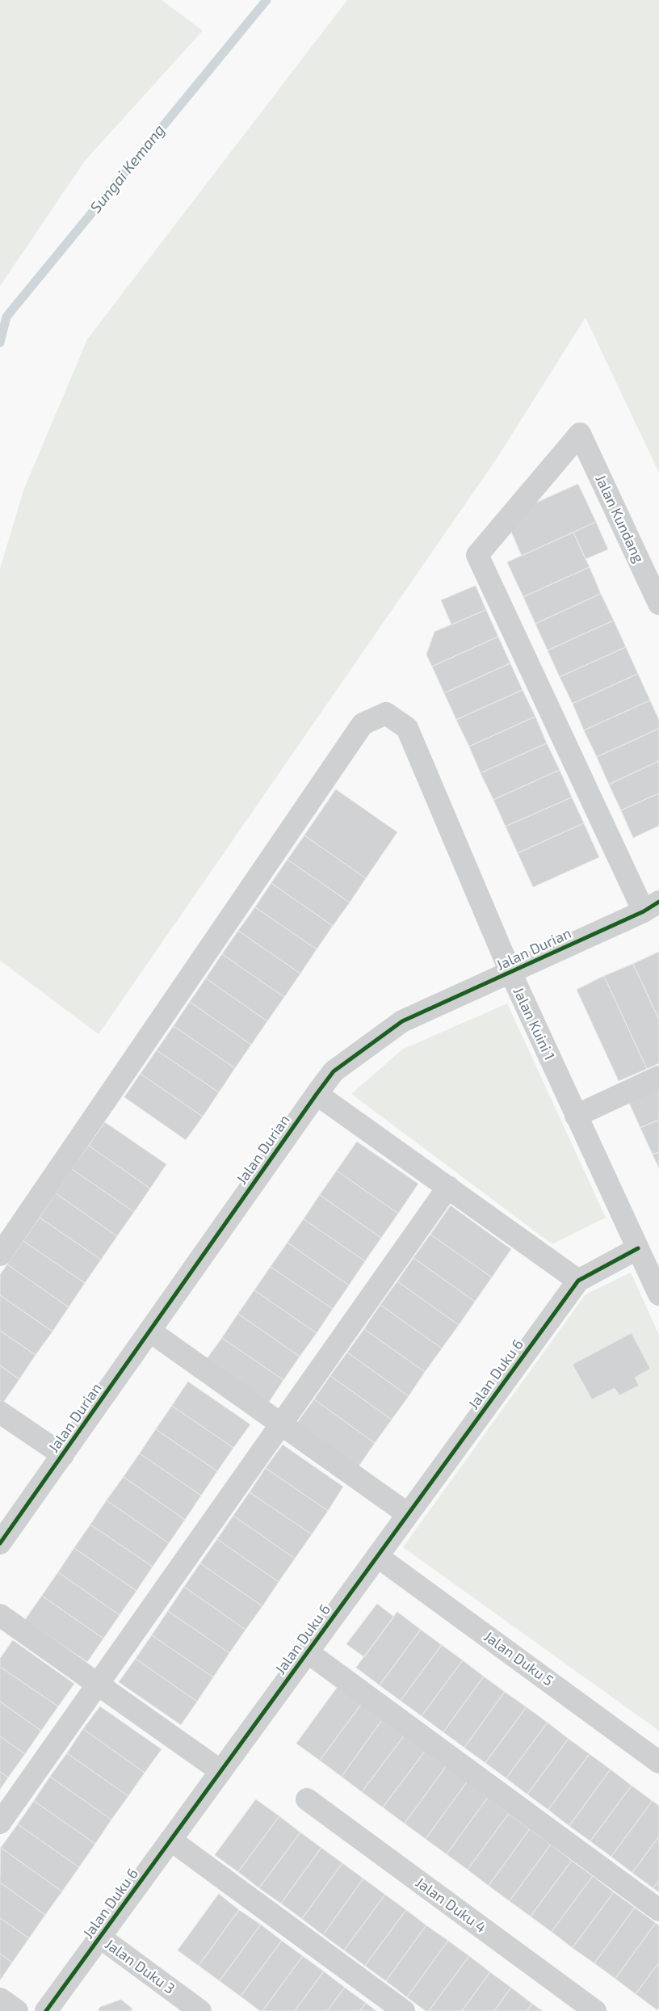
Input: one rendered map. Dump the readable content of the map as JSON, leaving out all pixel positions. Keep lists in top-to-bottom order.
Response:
{
  "streets": {
    "street": [
      "Jalan Kundang",
      "Jalan Durian",
      "Jalan Kuini 1",
      "Jalan Duku 6",
      "Jalan Duku 5",
      "Jalan Duku 4",
      "Jalan Duku 3"
    ]
  },
  "crossings": [
    ["Jalan Kundang", "Jalan Durian"],
    ["Jalan Durian", "Jalan Kuini 1"],
    ["Jalan Duku 6", "Jalan Duku 5"],
    ["Jalan Duku 6", "Jalan Duku 3"]
  ],
  "water": ["Sungai Kemang"]
}
